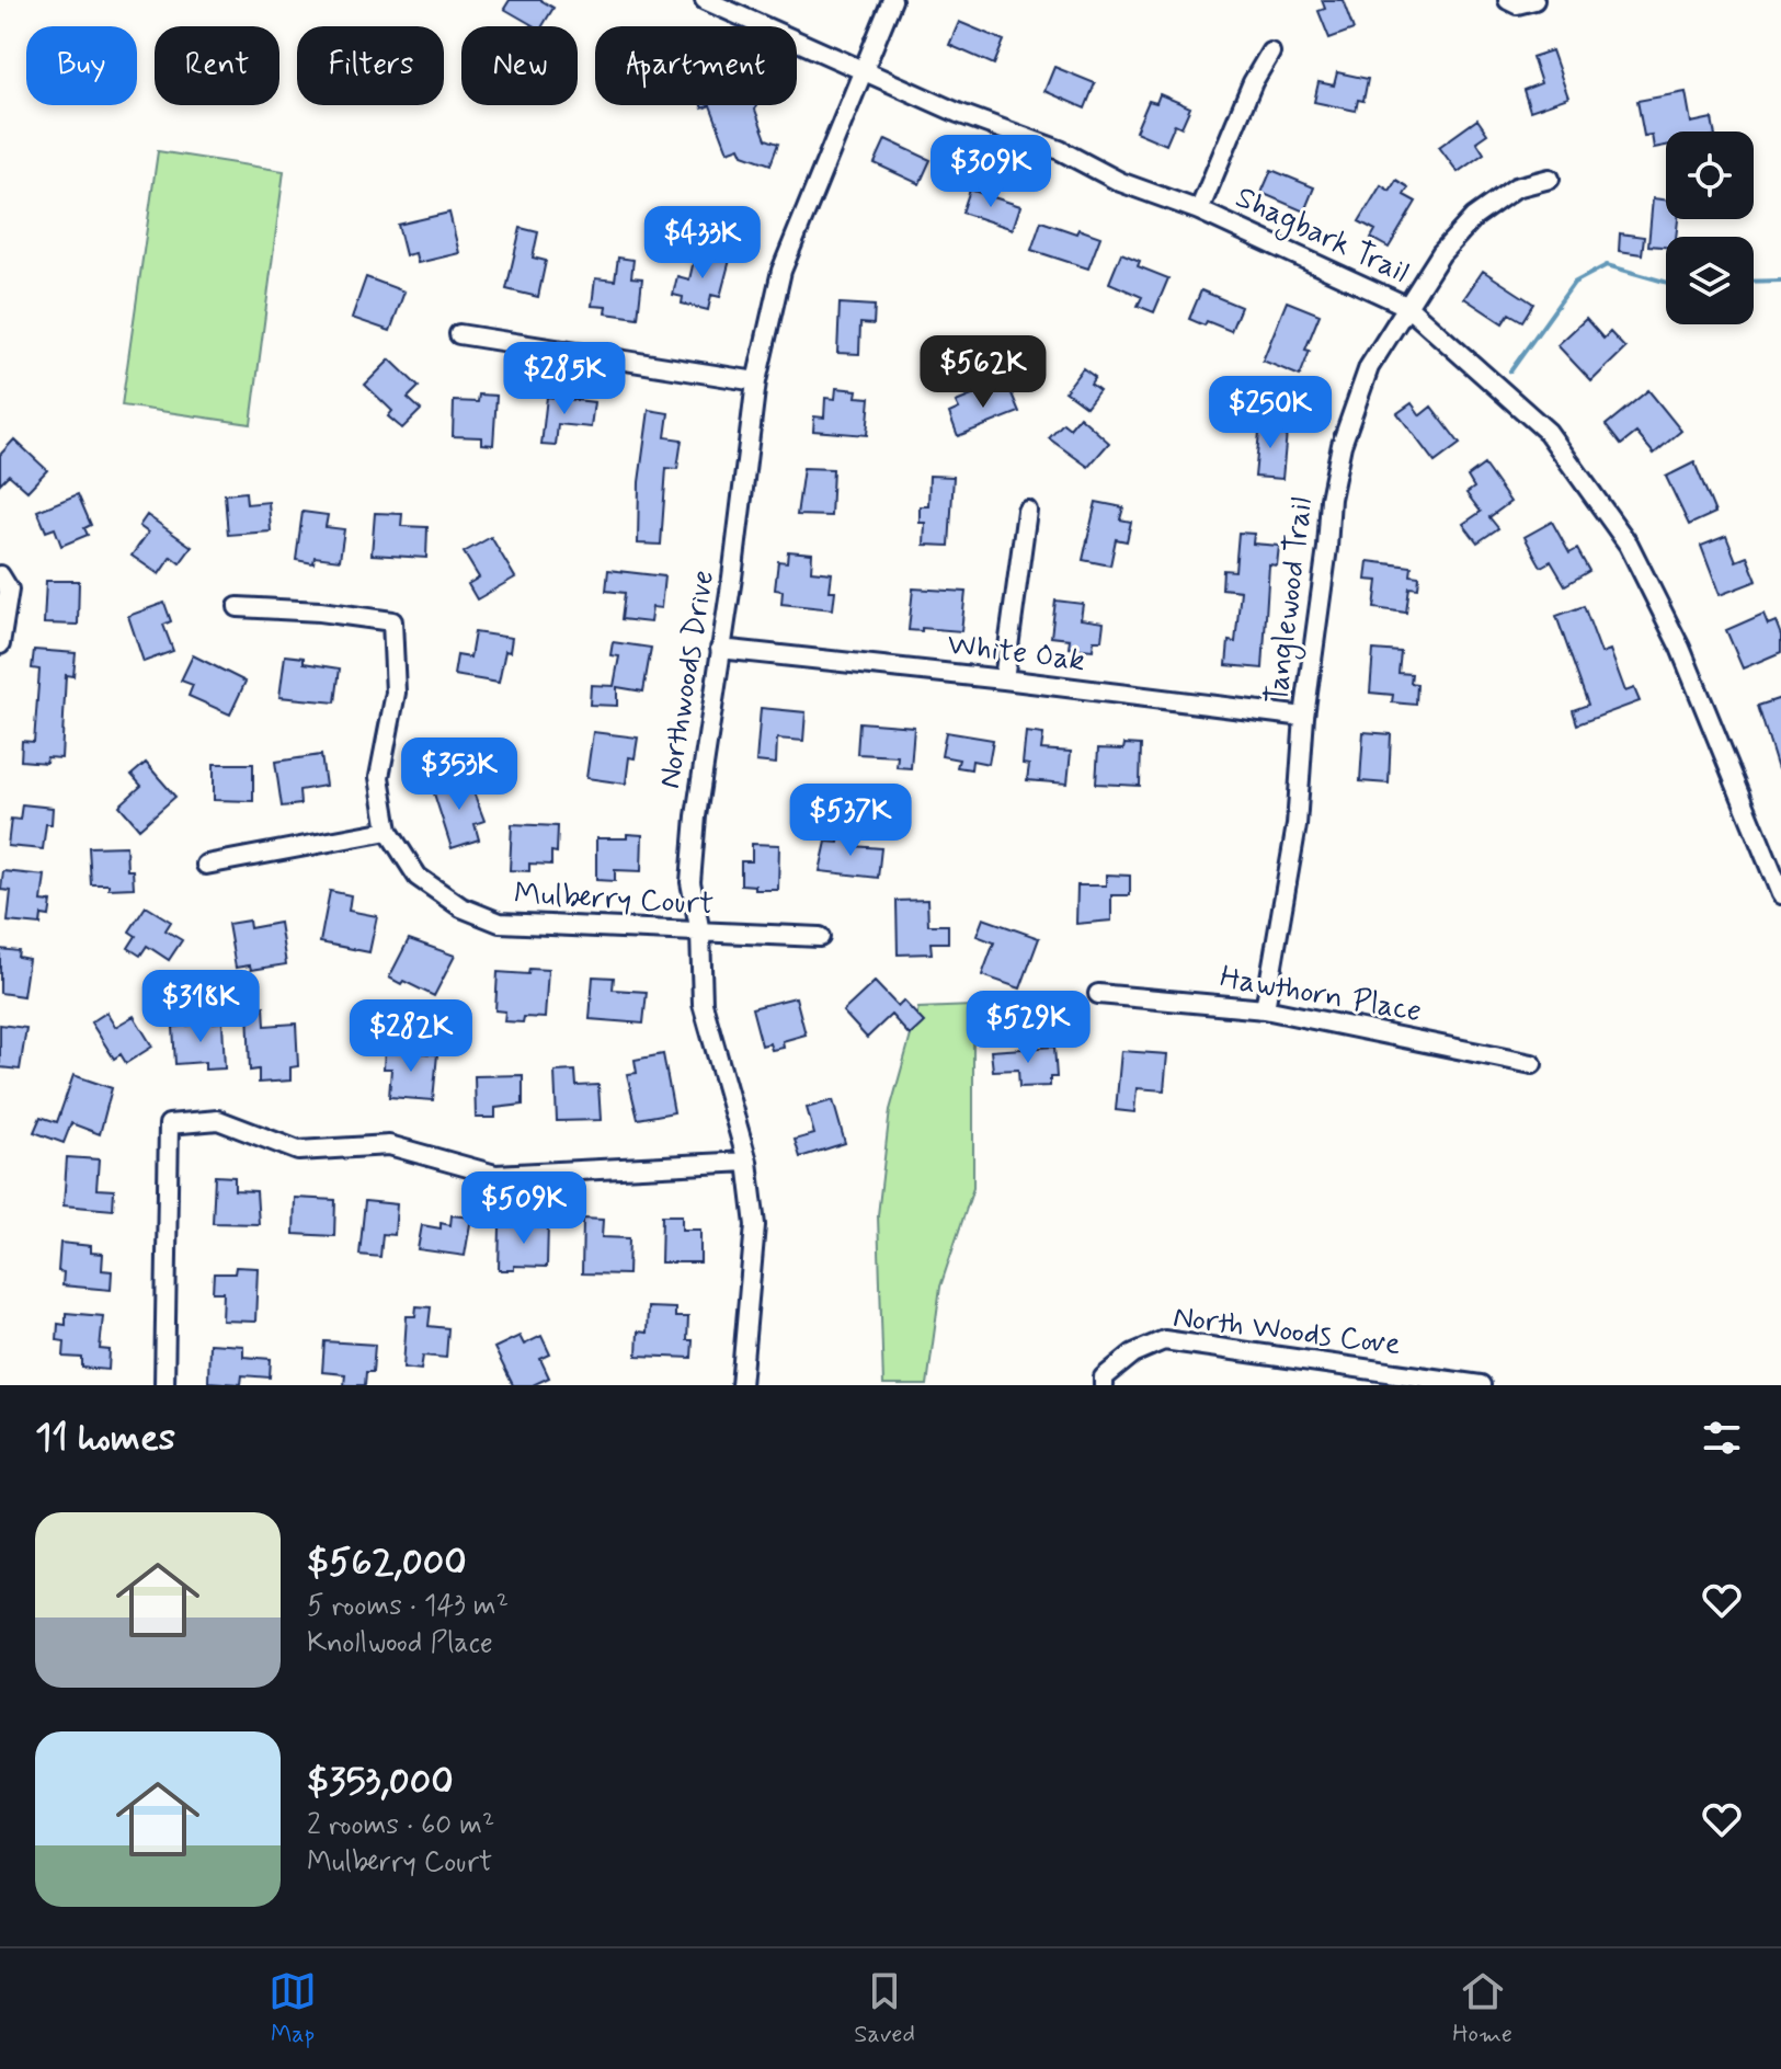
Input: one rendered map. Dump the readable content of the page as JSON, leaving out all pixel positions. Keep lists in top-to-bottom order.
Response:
{
  "streets": {
    "street": [
      "Shagbark Trail",
      "Tanglewood Trail",
      "White Oak",
      "Northwoods Drive",
      "Mulberry Court",
      "Hawthorn Place",
      "North Woods Cove"
    ]
  },
  "crossings": [
    ["Shagbark Trail", "Tanglewood Trail"],
    ["Shagbark Trail", "Northwoods Drive"],
    ["Tanglewood Trail", "White Oak"],
    ["Tanglewood Trail", "Hawthorn Place"],
    ["White Oak", "Northwoods Drive"],
    ["Northwoods Drive", "Mulberry Court"]
  ],
  "page": {
    "chip": [
      "Buy",
      "Rent",
      "Filters",
      "New",
      "Apartment"
    ],
    "price": [
      "$309K",
      "$433K",
      "$562K",
      "$285K",
      "$250K",
      "$353K",
      "$537K",
      "$318K",
      "$529K",
      "$282K",
      "$509K"
    ],
    "heading": "11 homes",
    "list": [
      {
        "name": "$562,000",
        "note": "5 rooms · 143 m² · Knollwood Place"
      },
      {
        "name": "$353,000",
        "note": "2 rooms · 60 m² · Mulberry Court"
      }
    ],
    "tabs": ["Map", "Saved", "Home"]
  }
}
